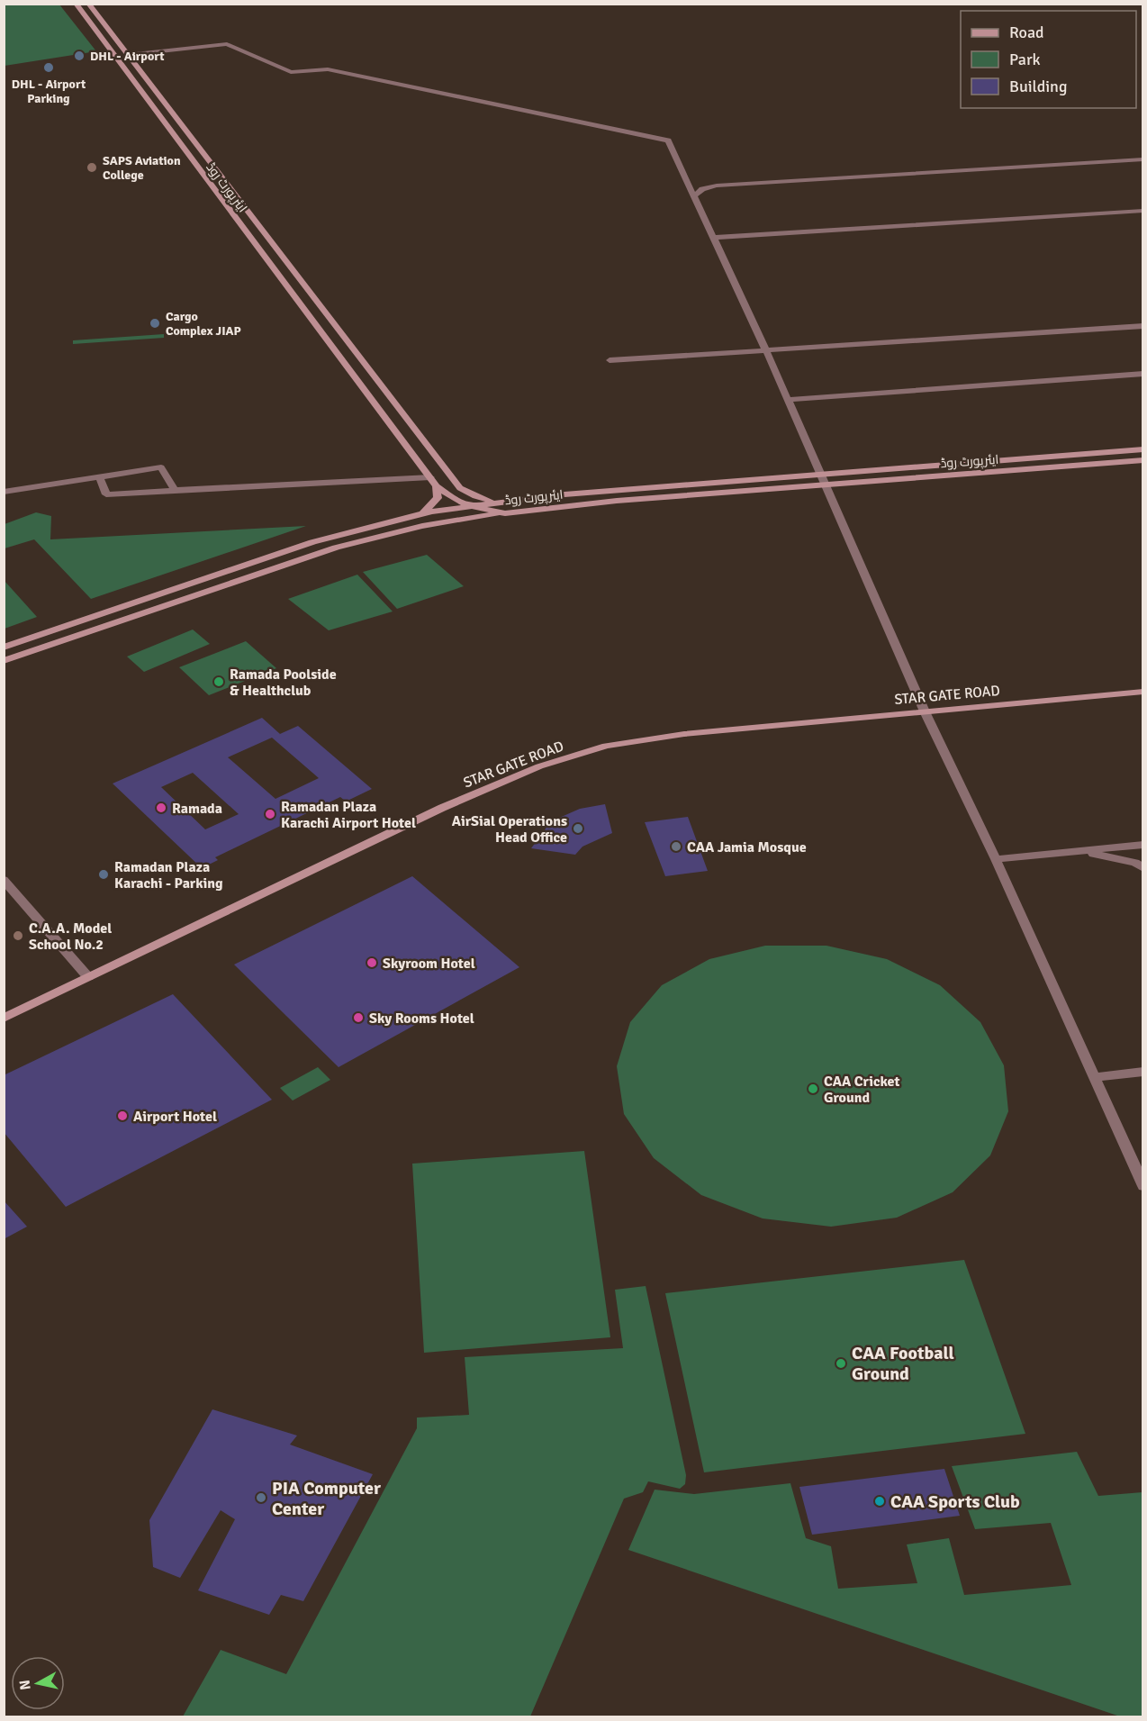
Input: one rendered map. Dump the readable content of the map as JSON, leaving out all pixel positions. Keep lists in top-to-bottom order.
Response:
{
  "streets": {
    "main road": ["ایئرپورٹ روڈ", "STAR GATE ROAD"]
  },
  "places": [
    "DHL - Airport",
    "DHL - Airport Parking",
    "SAPS Aviation College",
    "Cargo Complex JIAP",
    "Ramada Poolside & Healthclub",
    "Ramada",
    "Ramadan Plaza Karachi Airport Hotel",
    "AirSial Operations Head Office",
    "CAA Jamia Mosque",
    "Ramadan Plaza Karachi - Parking",
    "C.A.A. Model School No.2",
    "Skyroom Hotel",
    "Sky Rooms Hotel",
    "CAA Cricket Ground",
    "Airport Hotel",
    "CAA Football Ground",
    "PIA Computer Center",
    "CAA Sports Club"
  ],
  "legend": ["Road", "Park", "Building"],
  "north": "left"
}
